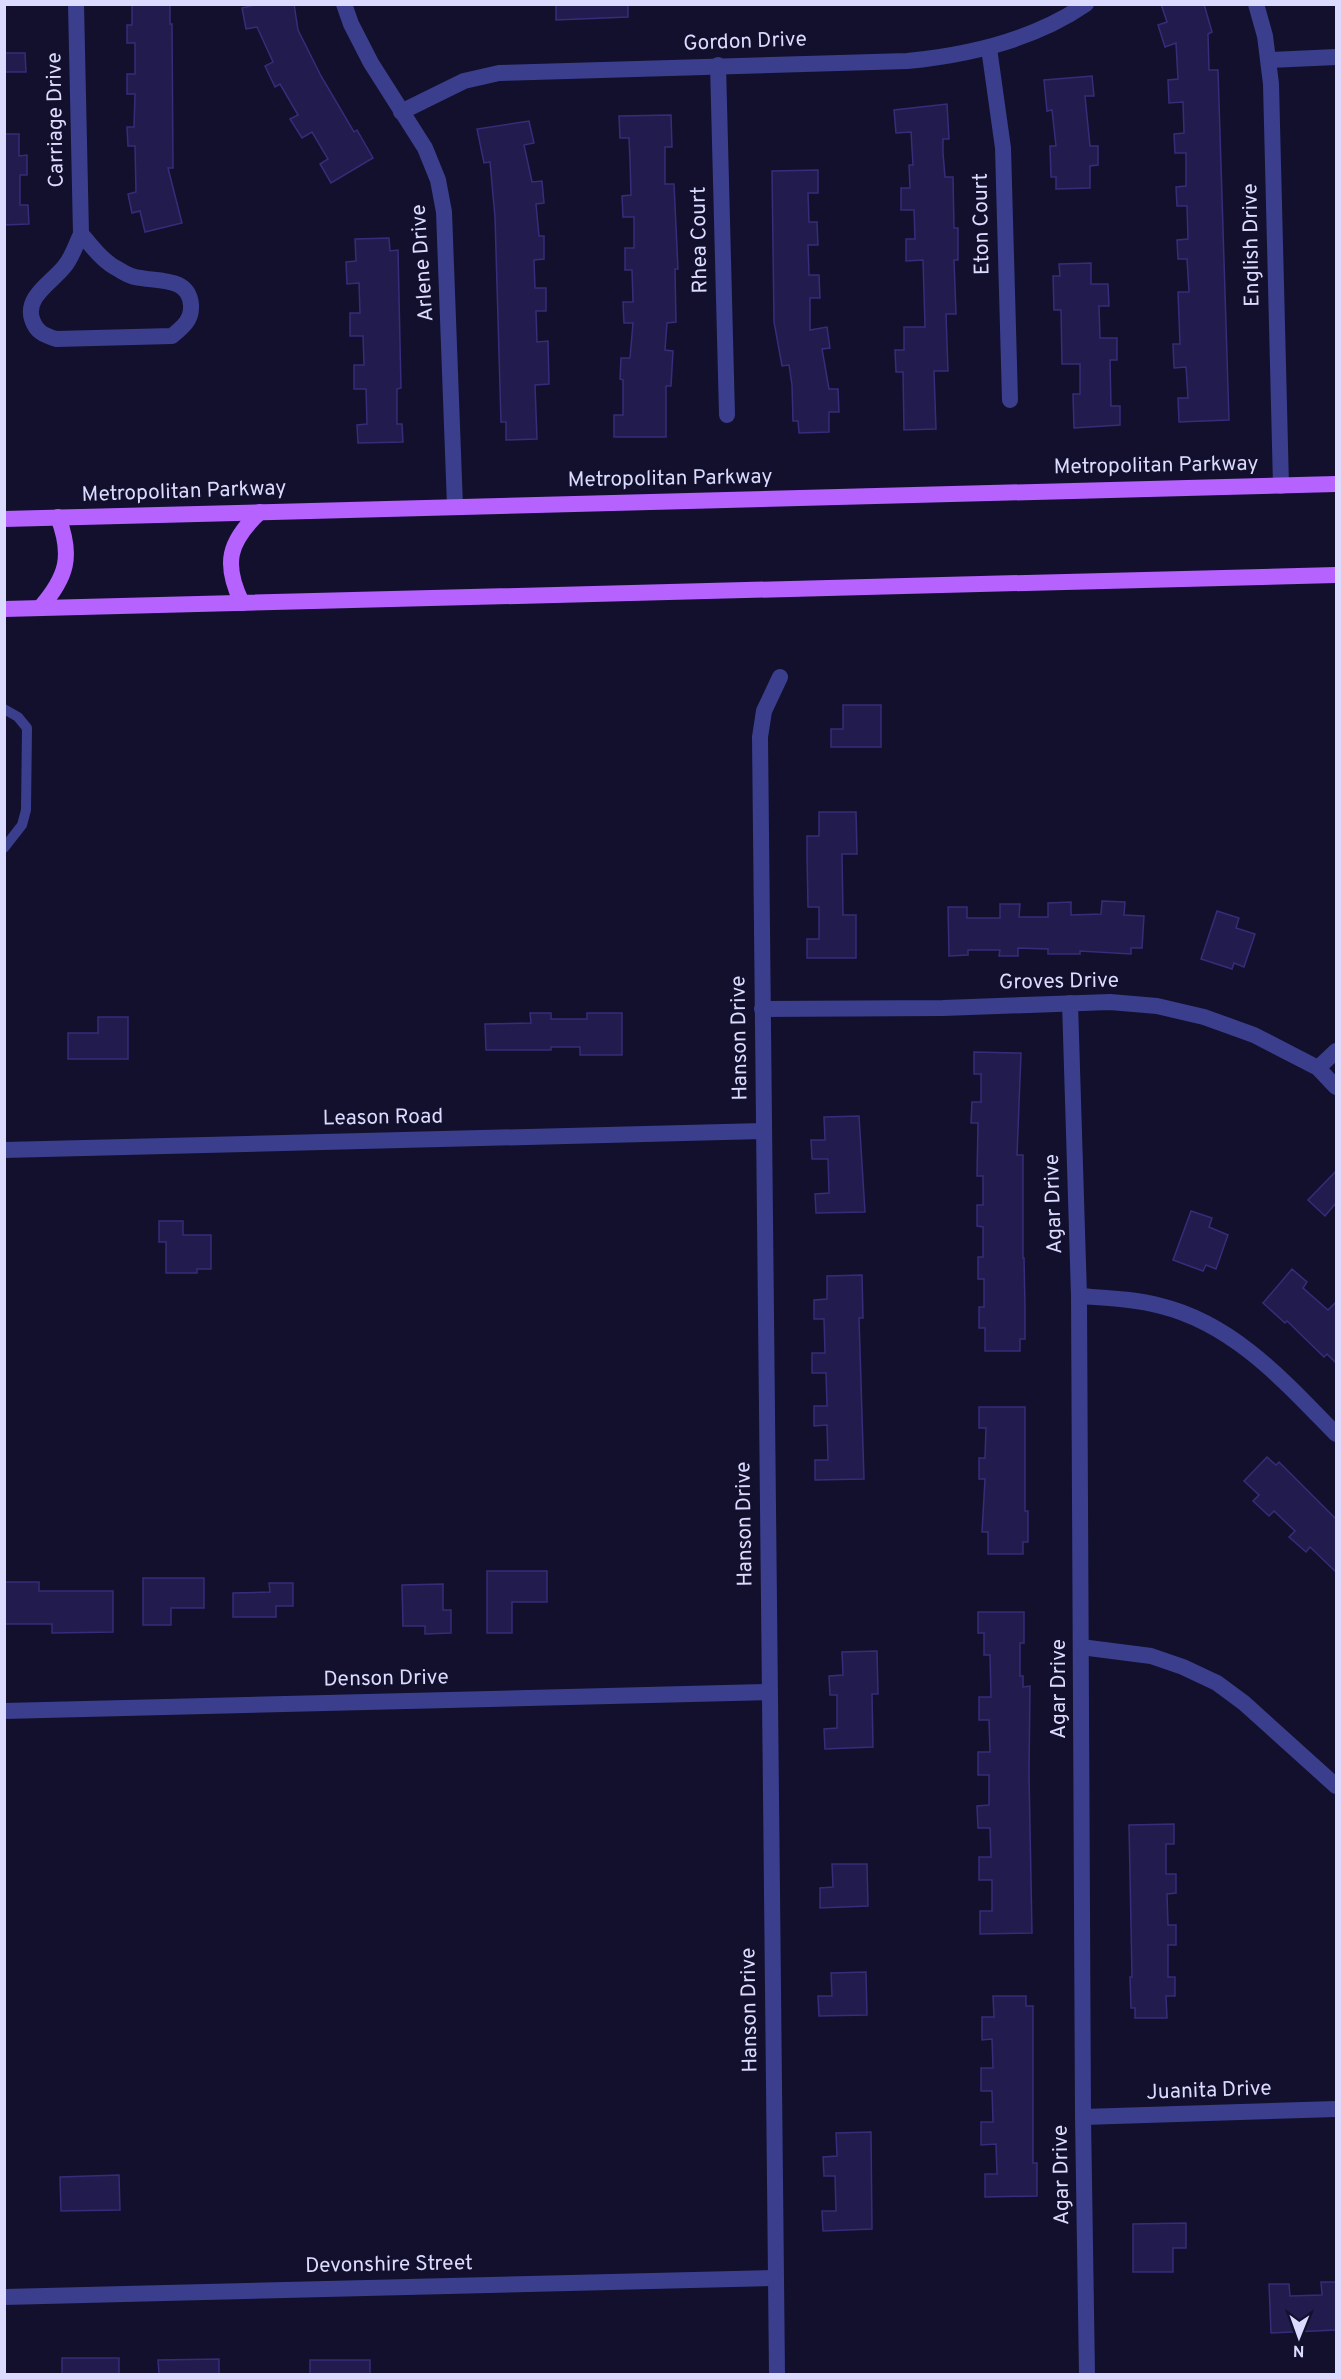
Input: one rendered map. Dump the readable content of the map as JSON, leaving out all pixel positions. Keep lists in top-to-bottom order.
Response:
{
  "streets": {
    "main road": ["Metropolitan Parkway"],
    "street": [
      "Gordon Drive",
      "Carriage Drive",
      "Eton Court",
      "Rhea Court",
      "English Drive",
      "Arlene Drive",
      "Groves Drive",
      "Hanson Drive",
      "Leason Road",
      "Agar Drive",
      "Denson Drive",
      "Juanita Drive",
      "Devonshire Street"
    ]
  },
  "crossings": [
    ["Gordon Drive", "Eton Court"],
    ["Gordon Drive", "Rhea Court"],
    ["Gordon Drive", "Arlene Drive"],
    ["English Drive", "Metropolitan Parkway"],
    ["Arlene Drive", "Metropolitan Parkway"],
    ["Groves Drive", "Hanson Drive"],
    ["Groves Drive", "Agar Drive"],
    ["Hanson Drive", "Leason Road"],
    ["Hanson Drive", "Denson Drive"],
    ["Hanson Drive", "Devonshire Street"],
    ["Agar Drive", "Juanita Drive"]
  ],
  "north": "bottom"
}
